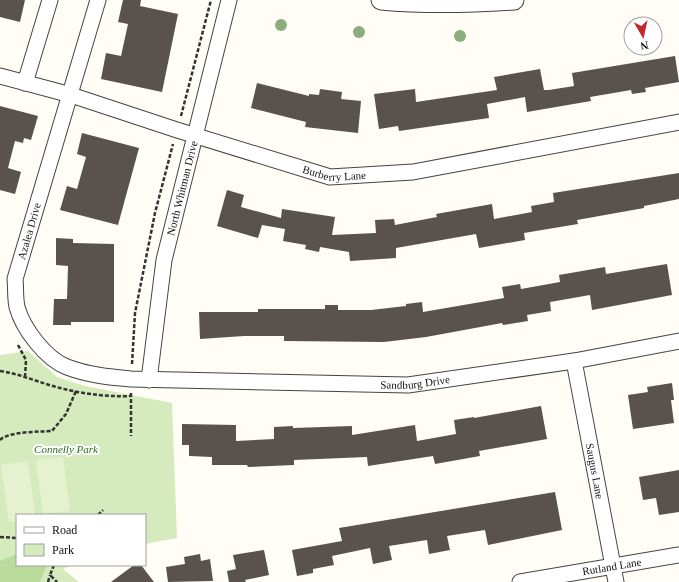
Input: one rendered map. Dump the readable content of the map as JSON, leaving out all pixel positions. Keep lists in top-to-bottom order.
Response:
{
  "streets": {
    "street": [
      "Burberry Lane",
      "North Whitman Drive",
      "Azalea Drive",
      "Sandburg Drive",
      "Saugus Lane",
      "Rutland Lane"
    ]
  },
  "crossings": [
    ["Burberry Lane", "North Whitman Drive"],
    ["Burberry Lane", "Azalea Drive"],
    ["North Whitman Drive", "Azalea Drive"],
    ["North Whitman Drive", "Sandburg Drive"],
    ["Azalea Drive", "Sandburg Drive"],
    ["Sandburg Drive", "Saugus Lane"],
    ["Saugus Lane", "Rutland Lane"]
  ],
  "parks": ["Connelly Park"],
  "legend": ["Road", "Park"],
  "north": "bottom"
}
